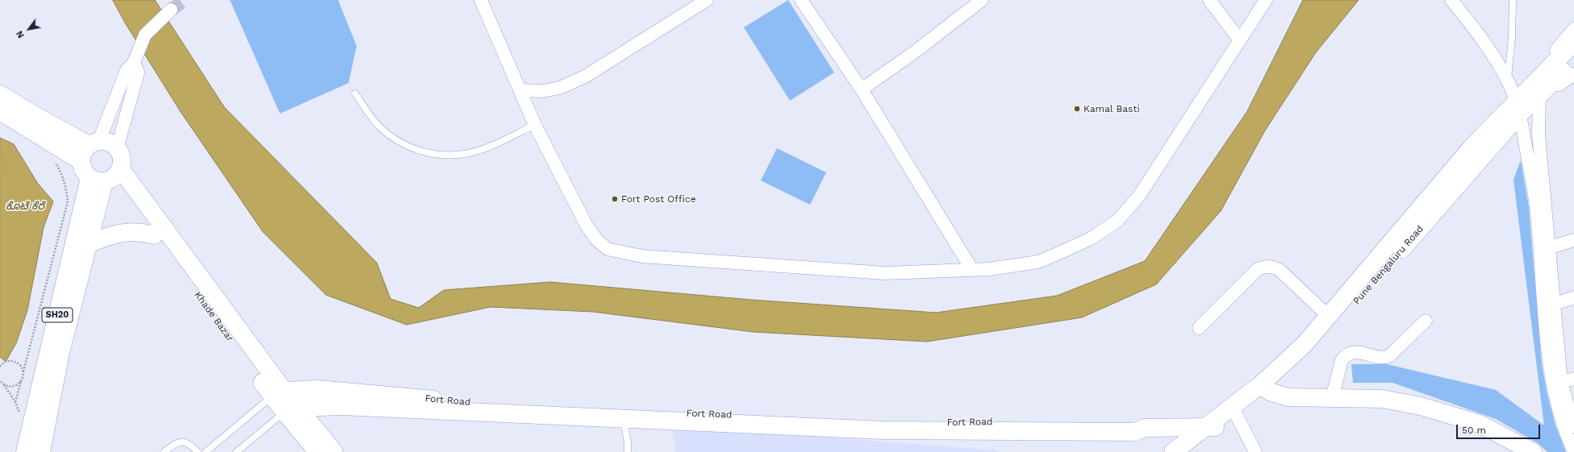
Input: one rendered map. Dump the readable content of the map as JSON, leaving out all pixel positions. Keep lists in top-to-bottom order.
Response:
{
  "streets": {
    "main road": [
      "Pune Bengaluru Road",
      "SH20",
      "Khade Bazar",
      "Fort Road"
    ]
  },
  "crossings": [
    ["Pune Bengaluru Road", "Fort Road"],
    ["SH20", "Khade Bazar"],
    ["Khade Bazar", "Fort Road"]
  ],
  "water": ["ಕೊಟೆ ಕೆರೆ"],
  "places": ["Kamal Basti", "Fort Post Office"],
  "scale_bar": "50 m",
  "north": "bottom left"
}
